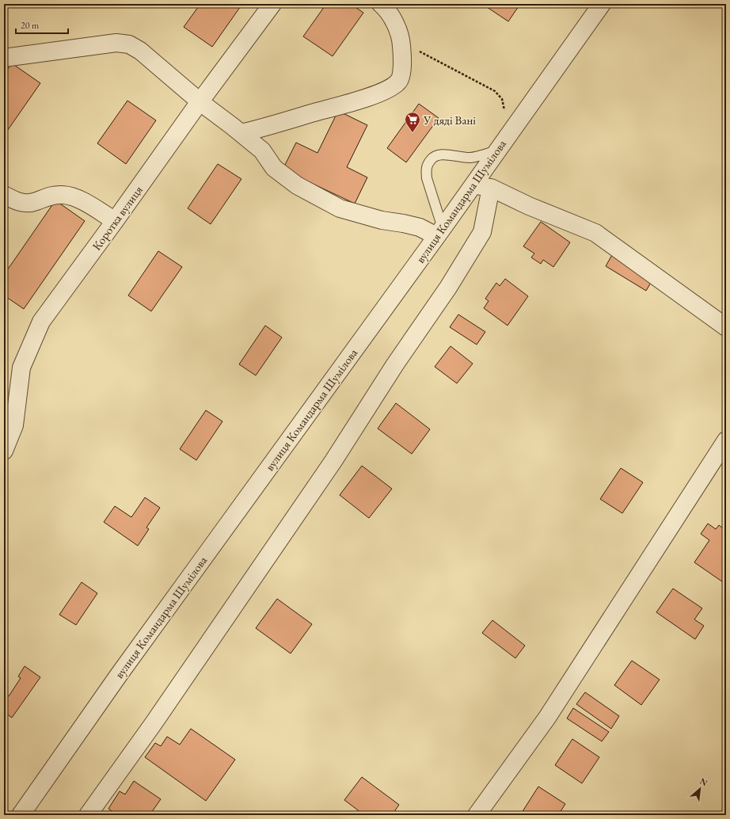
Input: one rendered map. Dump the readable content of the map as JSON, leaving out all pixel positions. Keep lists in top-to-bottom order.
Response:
{
  "streets": {
    "street": ["вулиця Командарма Шумілова", "Коротка вулиця"]
  },
  "places": {
    "supermarket": ["У дяді Вані"]
  },
  "scale_bar": "20 m",
  "north": "top right"
}
